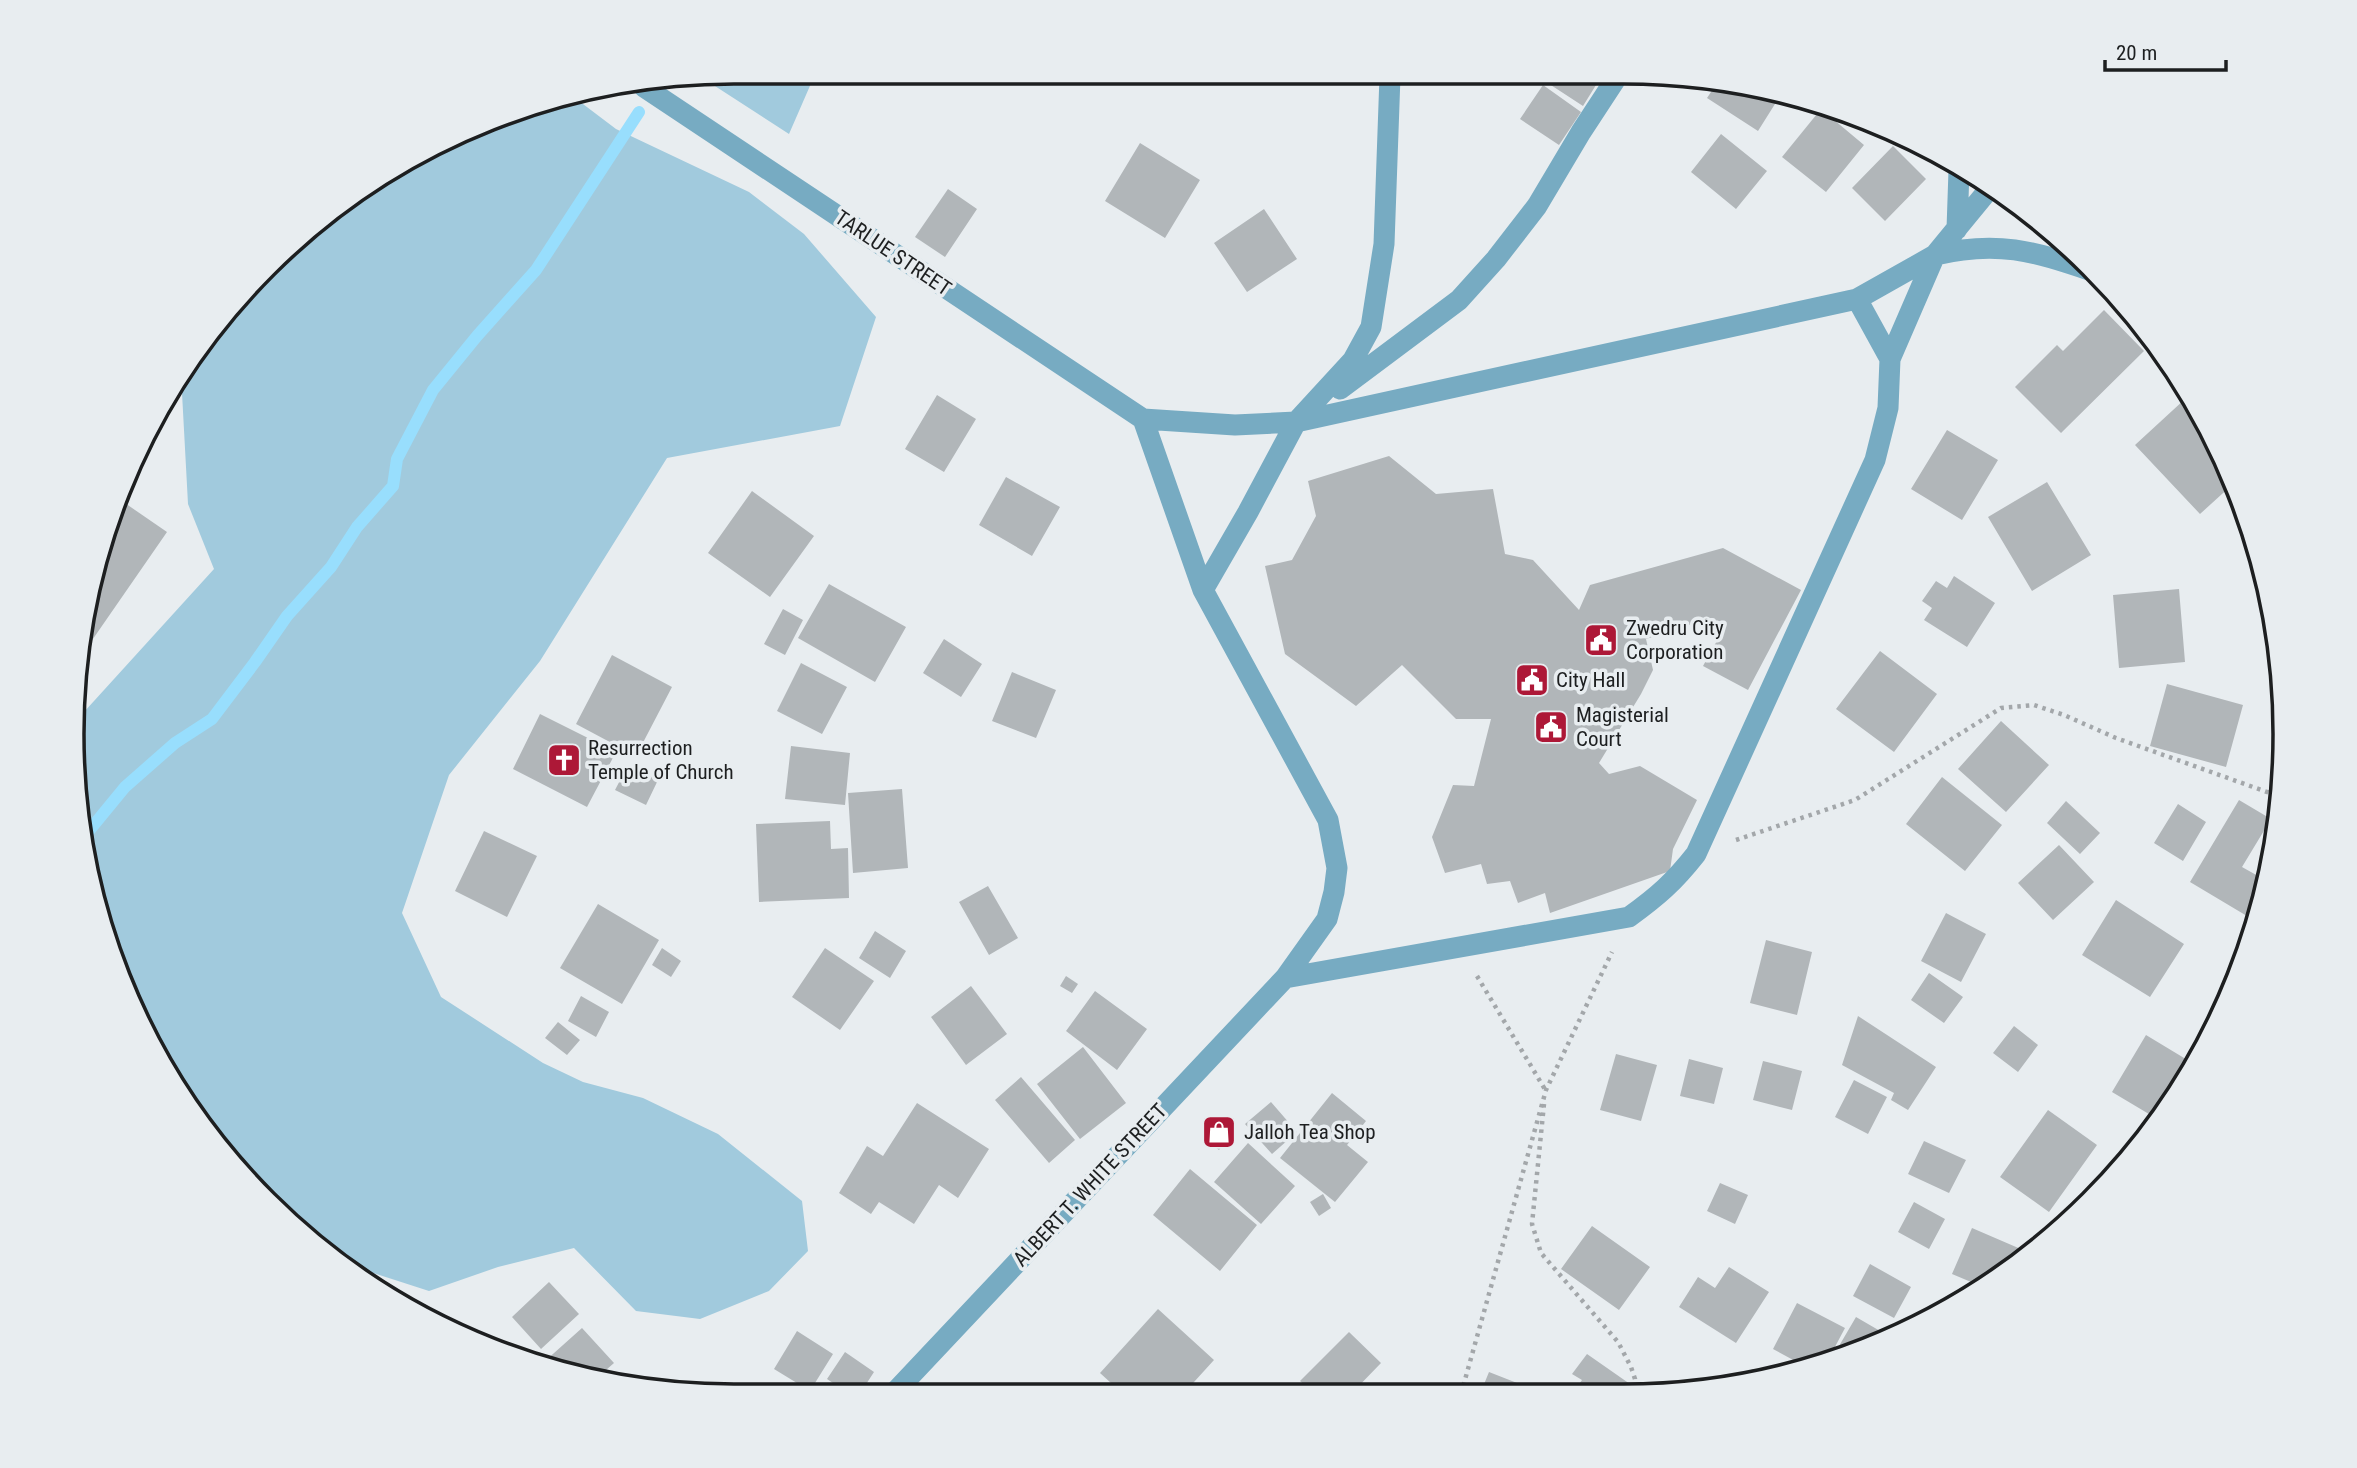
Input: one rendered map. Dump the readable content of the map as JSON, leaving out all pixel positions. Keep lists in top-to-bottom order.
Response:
{
  "streets": {
    "street": ["TARLUE STREET", "ALBERT T. WHITE STREET"]
  },
  "crossings": [
    ["TARLUE STREET", "ALBERT T. WHITE STREET"]
  ],
  "places": {
    "public building": ["Zwedru City Corporation", "City Hall", "Magisterial Court"],
    "church": ["Resurrection Temple of Church"],
    "shop": ["Jalloh Tea Shop"]
  },
  "scale_bar": "20 m"
}
